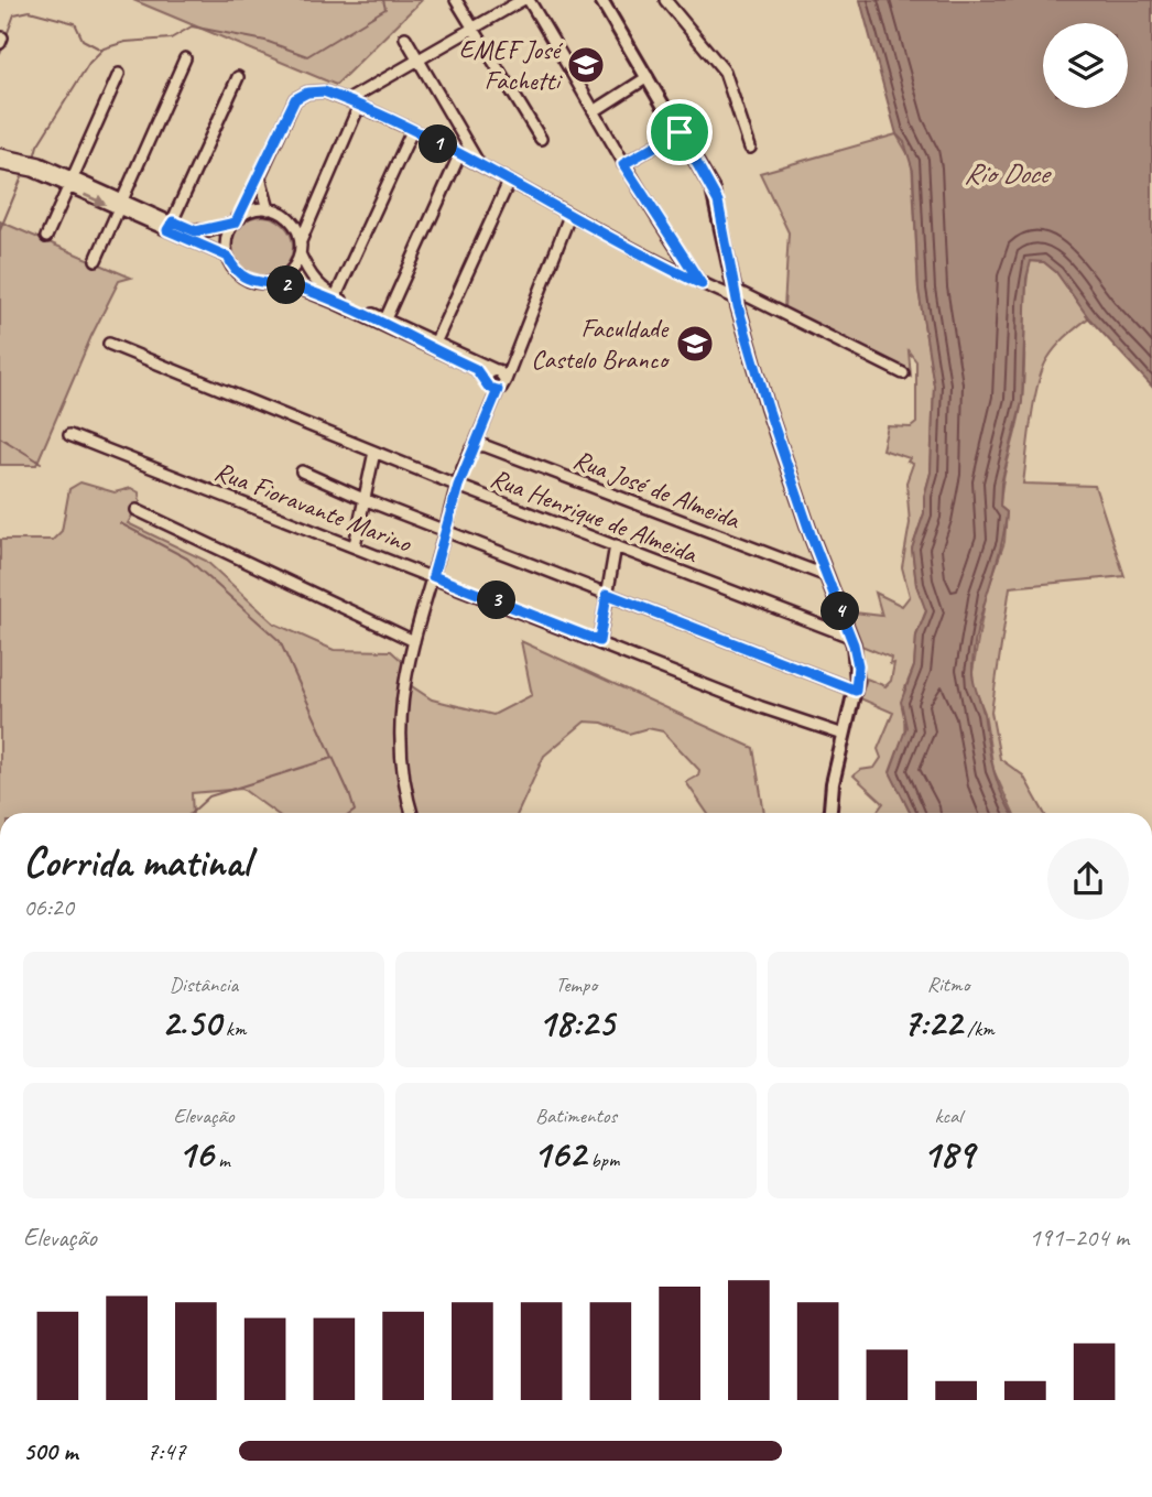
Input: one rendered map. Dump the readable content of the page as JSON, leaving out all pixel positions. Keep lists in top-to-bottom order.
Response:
{
  "streets": {
    "street": ["Rua José de Almeida", "Rua Fioravante Marino", "Rua Henrique de Almeida"]
  },
  "water": ["Rio Doce"],
  "places": {
    "school or university": ["EMEF José Fachetti", "Faculdade Castelo Branco"]
  },
  "page": {
    "pins": [
      "1",
      "2",
      "3",
      "4"
    ],
    "heading": ["Corrida matinal", "06:20"],
    "stats": [
      ["Distância", "2.50 km"],
      ["Tempo", "18:25"],
      ["Ritmo", "7:22 /km"],
      ["Elevação", "16 m"],
      ["Batimentos", "162 bpm"],
      ["kcal", "189"]
    ],
    "chart": ["Elevação", "191–204 m"],
    "list": [
      {
        "name": "500 m",
        "note": "7:47"
      }
    ]
  }
}
